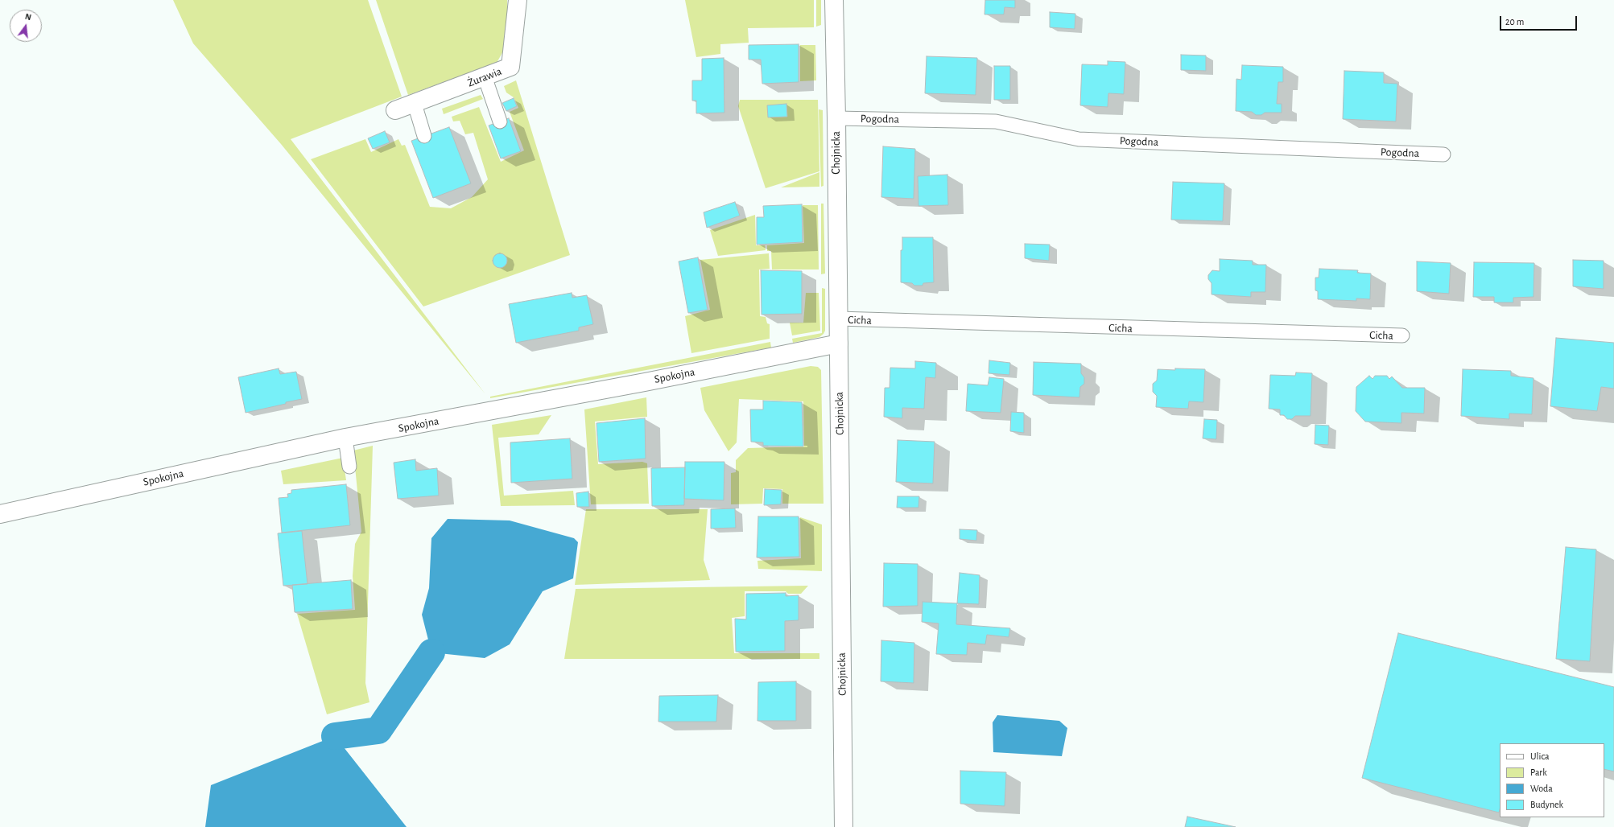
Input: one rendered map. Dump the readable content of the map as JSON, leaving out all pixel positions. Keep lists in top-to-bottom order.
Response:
{
  "streets": {
    "street": ["Żurawia", "Chojnicka", "Spokojna"],
    "lane": ["Pogodna", "Cicha"]
  },
  "crossings": [
    ["Pogodna", "Chojnicka"],
    ["Chojnicka", "Cicha"],
    ["Chojnicka", "Spokojna"]
  ],
  "legend": [
    "Ulica",
    "Park",
    "Woda",
    "Budynek"
  ],
  "scale_bar": "20 m",
  "north": "top"
}
